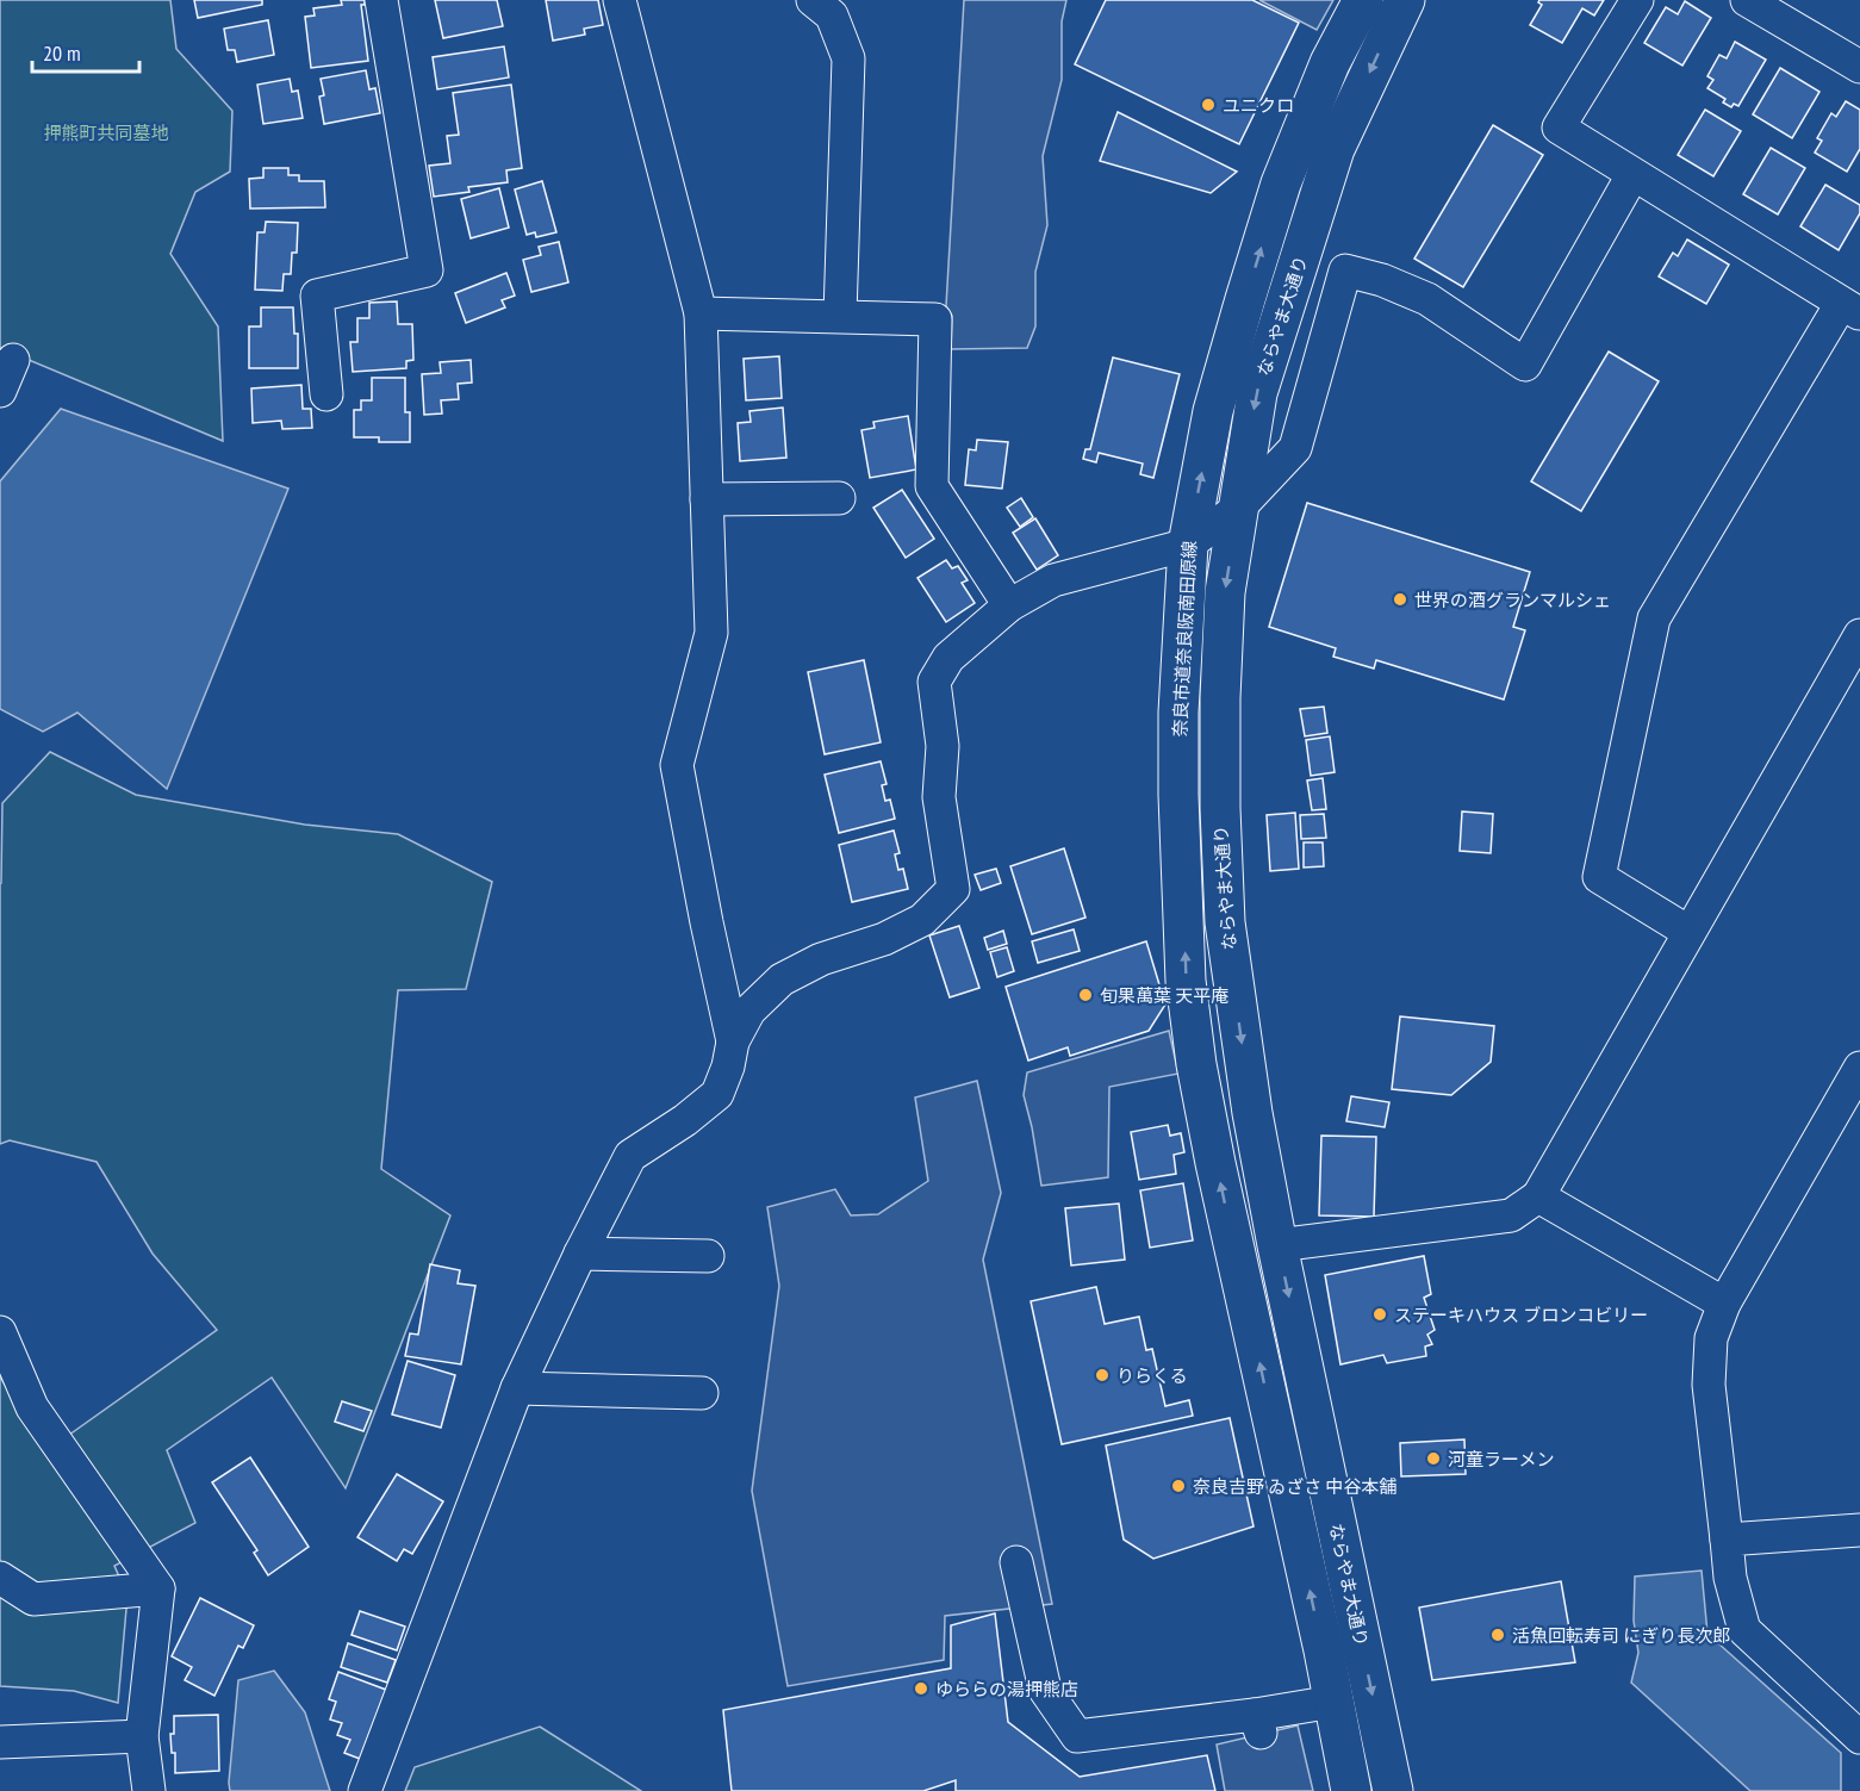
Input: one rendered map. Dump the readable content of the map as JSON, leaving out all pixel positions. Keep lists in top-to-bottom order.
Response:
{
  "streets": {
    "street": ["ならやま大通り", "奈良市道奈良阪南田原線"]
  },
  "one_way": ["ならやま大通り", "奈良市道奈良阪南田原線"],
  "parks": ["押熊町共同墓地"],
  "places": [
    "ユニクロ",
    "世界の酒グランマルシェ",
    "旬果萬葉 天平庵",
    "ステーキハウス ブロンコビリー",
    "りらくる",
    "河童ラーメン",
    "奈良吉野 ゐざさ 中谷本舗",
    "活魚回転寿司 にぎり長次郎",
    "ゆららの湯押熊店"
  ],
  "scale_bar": "20 m"
}
